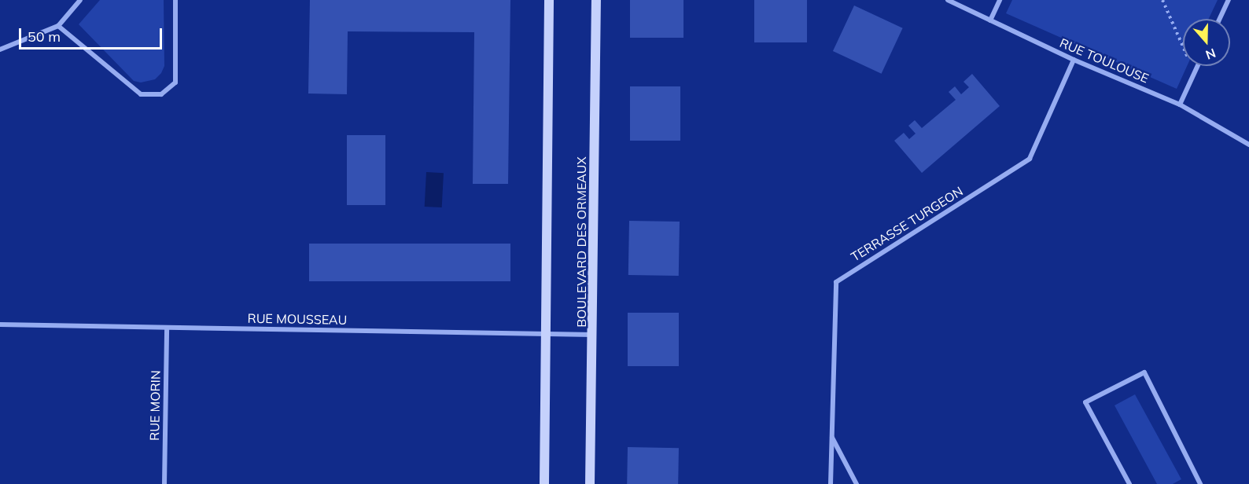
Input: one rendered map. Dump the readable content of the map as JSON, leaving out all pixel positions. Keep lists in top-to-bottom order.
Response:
{
  "streets": {
    "street": [
      "RUE TOULOUSE",
      "TERRASSE TURGEON",
      "BOULEVARD DES ORMEAUX",
      "RUE MOUSSEAU",
      "RUE MORIN"
    ]
  },
  "crossings": [
    ["RUE TOULOUSE", "TERRASSE TURGEON"],
    ["BOULEVARD DES ORMEAUX", "RUE MOUSSEAU"],
    ["RUE MOUSSEAU", "RUE MORIN"]
  ],
  "scale_bar": "50 m",
  "north": "bottom"
}
